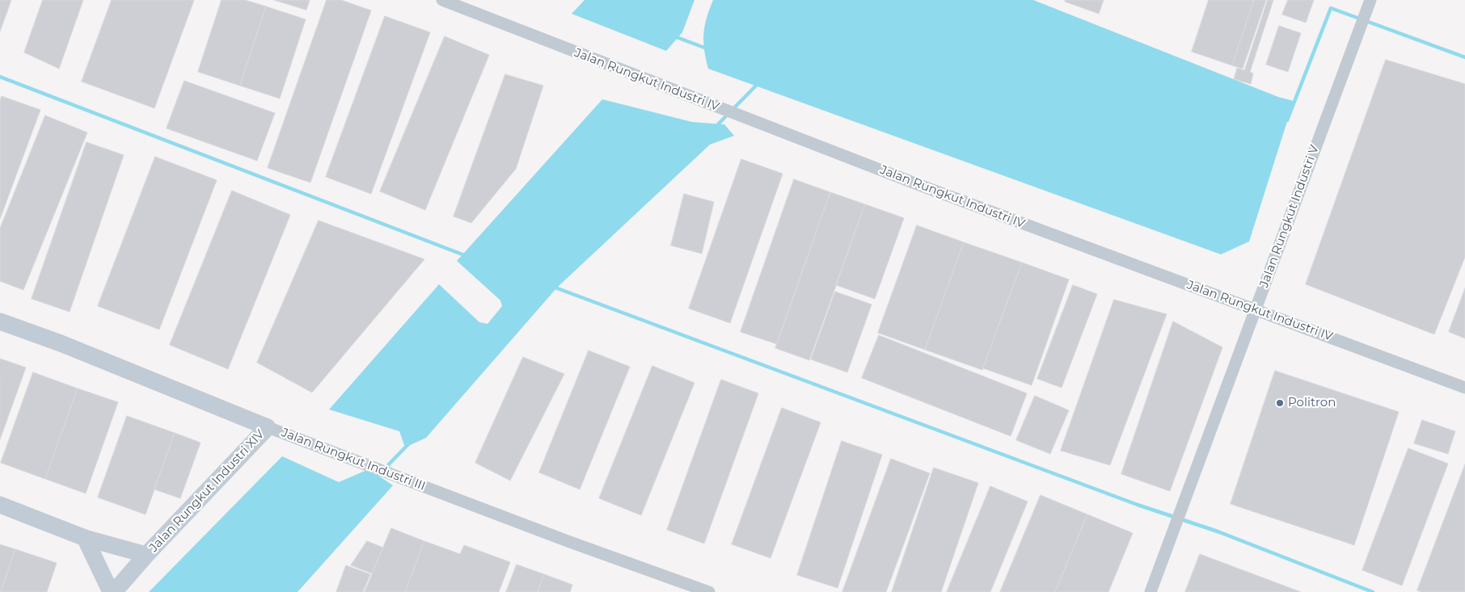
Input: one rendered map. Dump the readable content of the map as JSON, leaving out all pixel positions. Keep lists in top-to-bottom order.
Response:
{
  "streets": {
    "street": [
      "Jalan Rungkut Industri IV",
      "Jalan Rungkut Industri V",
      "Jalan Rungkut Industri III",
      "Jalan Rungkut Industri XIV"
    ]
  },
  "crossings": [
    ["Jalan Rungkut Industri IV", "Jalan Rungkut Industri V"],
    ["Jalan Rungkut Industri III", "Jalan Rungkut Industri XIV"]
  ],
  "places": ["Politron"]
}
